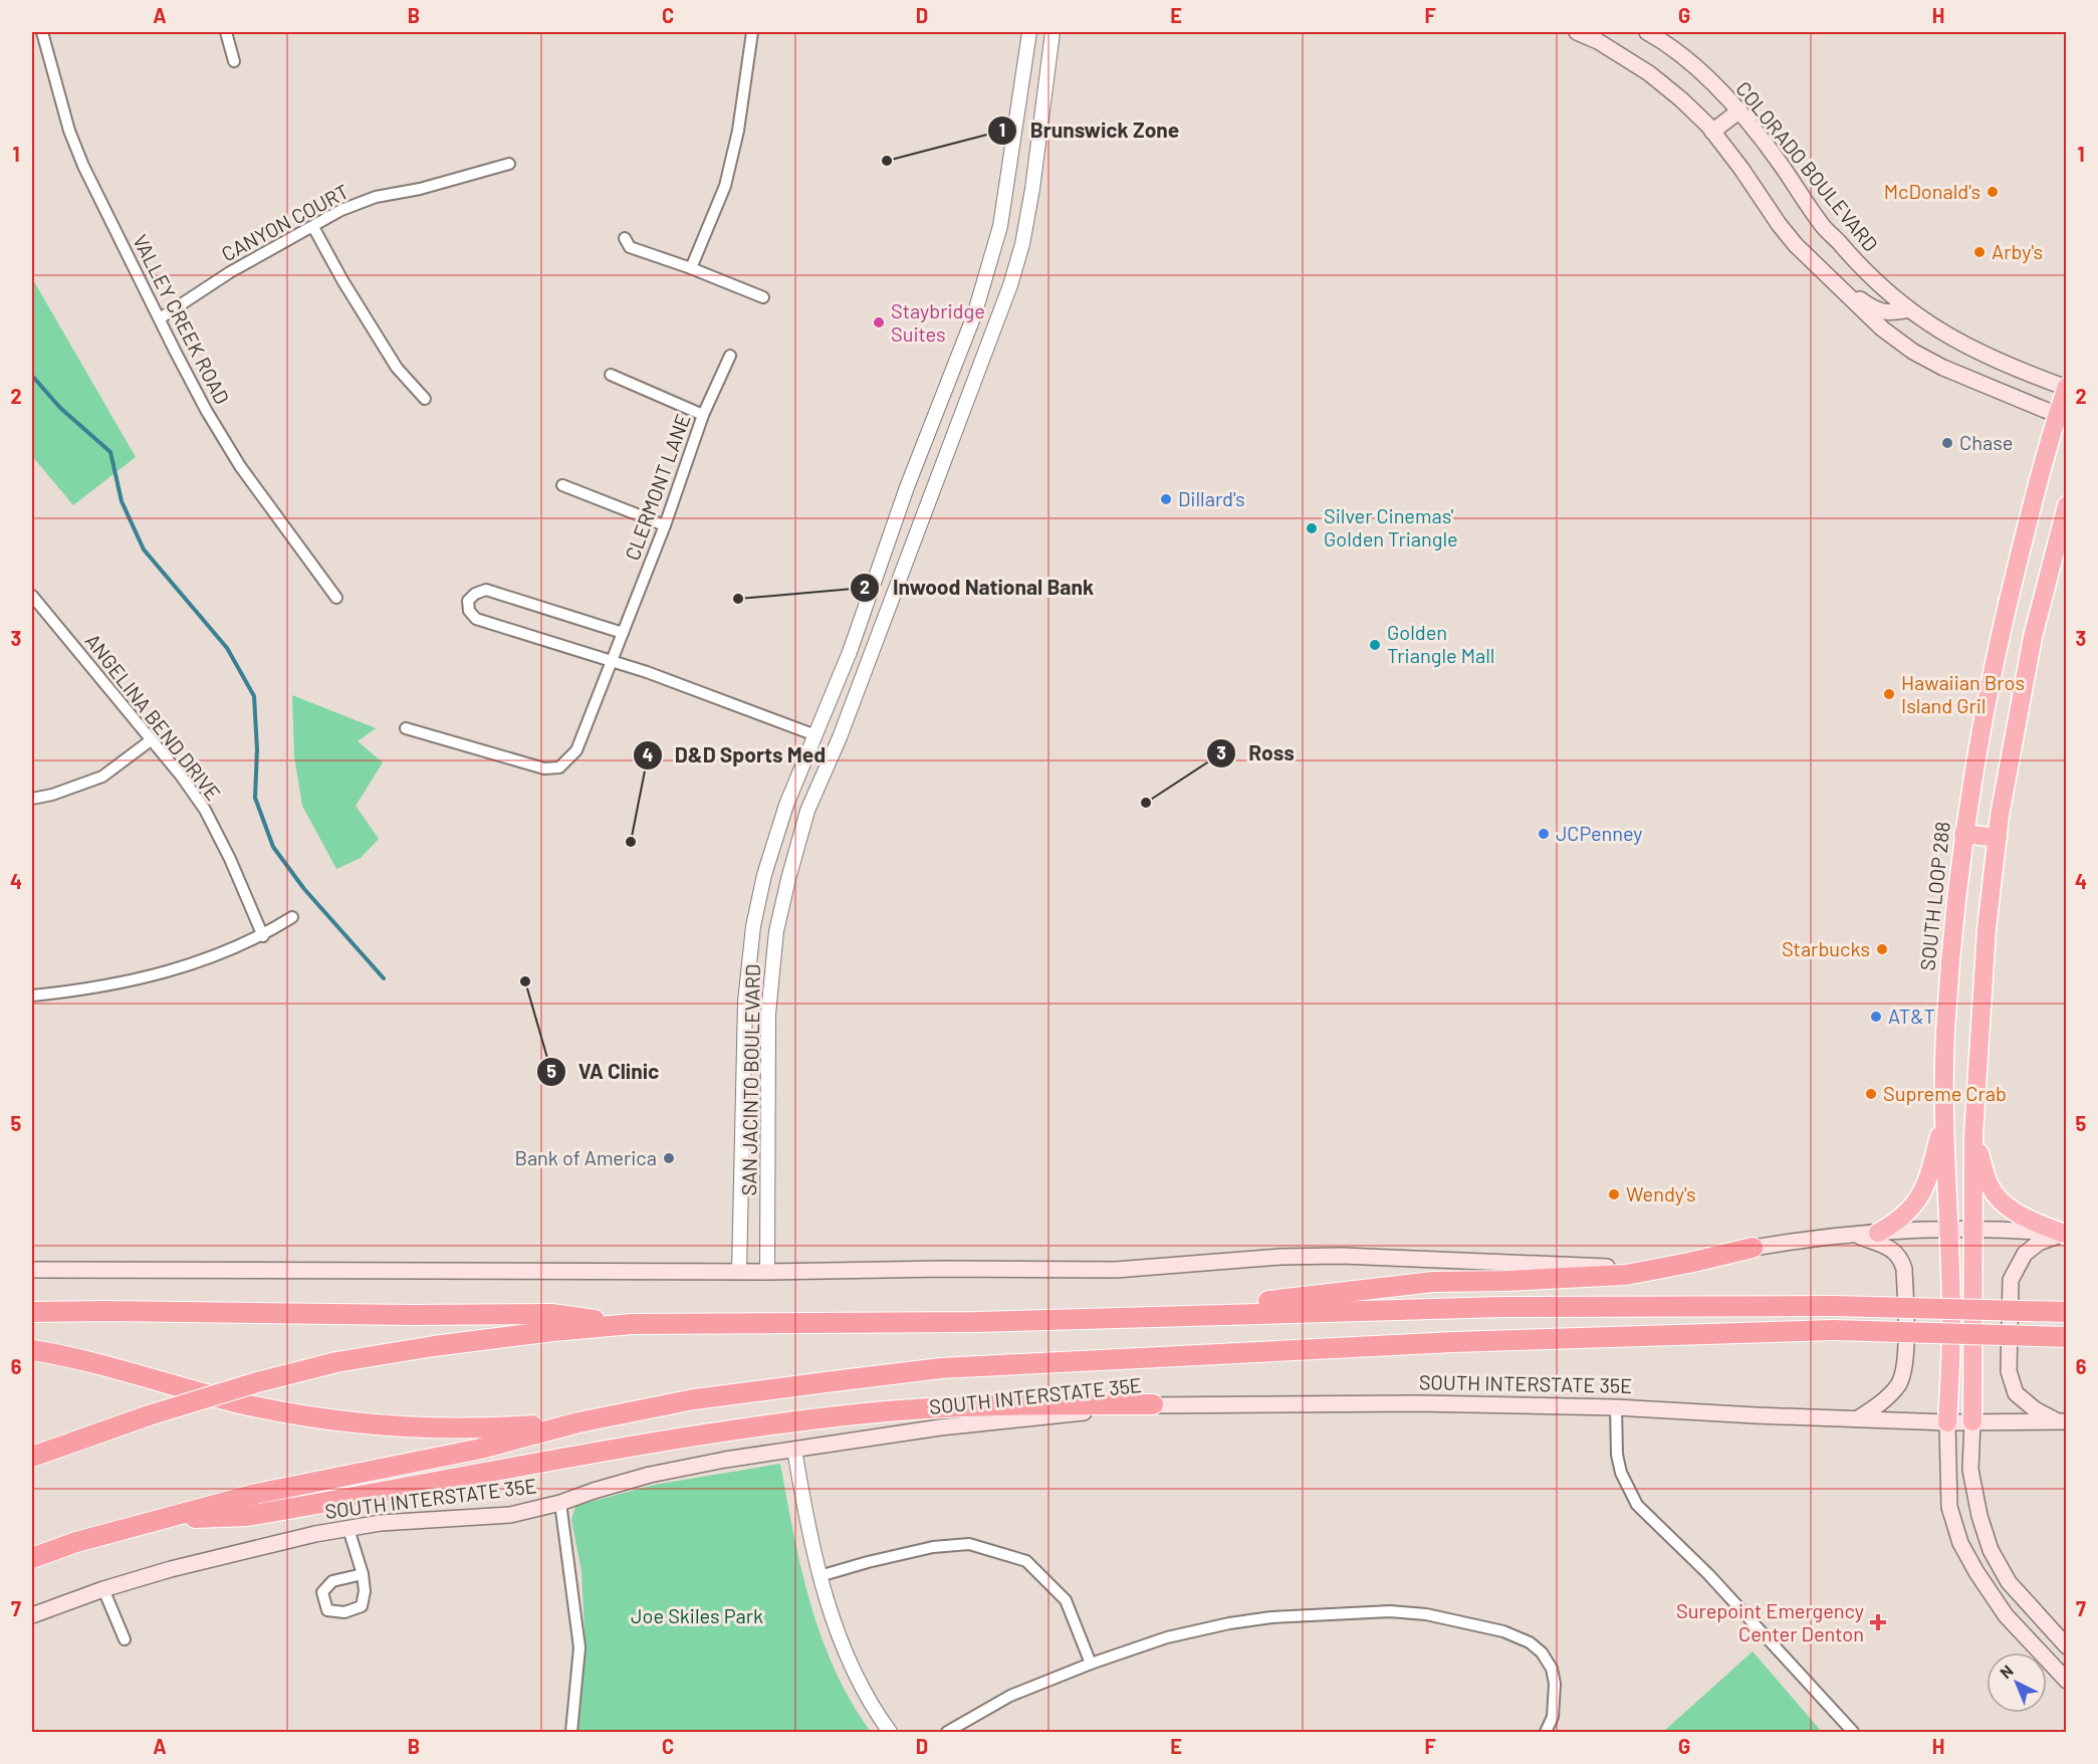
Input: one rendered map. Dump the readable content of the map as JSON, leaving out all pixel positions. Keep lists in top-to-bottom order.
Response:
{
  "streets": {
    "highway": ["SOUTH LOOP 288"],
    "main road": ["COLORADO BOULEVARD", "SOUTH INTERSTATE 35E"],
    "street": [
      "CANYON COURT",
      "VALLEY CREEK ROAD",
      "CLERMONT LANE",
      "ANGELINA BEND DRIVE",
      "SAN JACINTO BOULEVARD"
    ]
  },
  "crossings": [
    ["COLORADO BOULEVARD", "SOUTH LOOP 288"],
    ["CANYON COURT", "VALLEY CREEK ROAD"],
    ["SOUTH LOOP 288", "SOUTH INTERSTATE 35E"]
  ],
  "parks": ["Joe Skiles Park"],
  "places": {
    "other": [
      "Brunswick Zone",
      "McDonald's",
      "Arby's",
      "Staybridge Suites",
      "Chase",
      "Dillard's",
      "Silver Cinemas' Golden Triangle",
      "Inwood National Bank",
      "Golden Triangle Mall",
      "Hawaiian Bros Island Gril",
      "Ross",
      "JCPenney",
      "D&D Sports Med",
      "Starbucks",
      "VA Clinic",
      "AT&T",
      "Supreme Crab",
      "Bank of America",
      "Wendy's"
    ],
    "health": ["Surepoint Emergency Center Denton"]
  },
  "north": "top left",
  "grid": {
    "columns": [
      "A",
      "B",
      "C",
      "D",
      "E",
      "F",
      "G",
      "H"
    ],
    "rows": [
      "1",
      "2",
      "3",
      "4",
      "5",
      "6",
      "7"
    ]
  }
}
